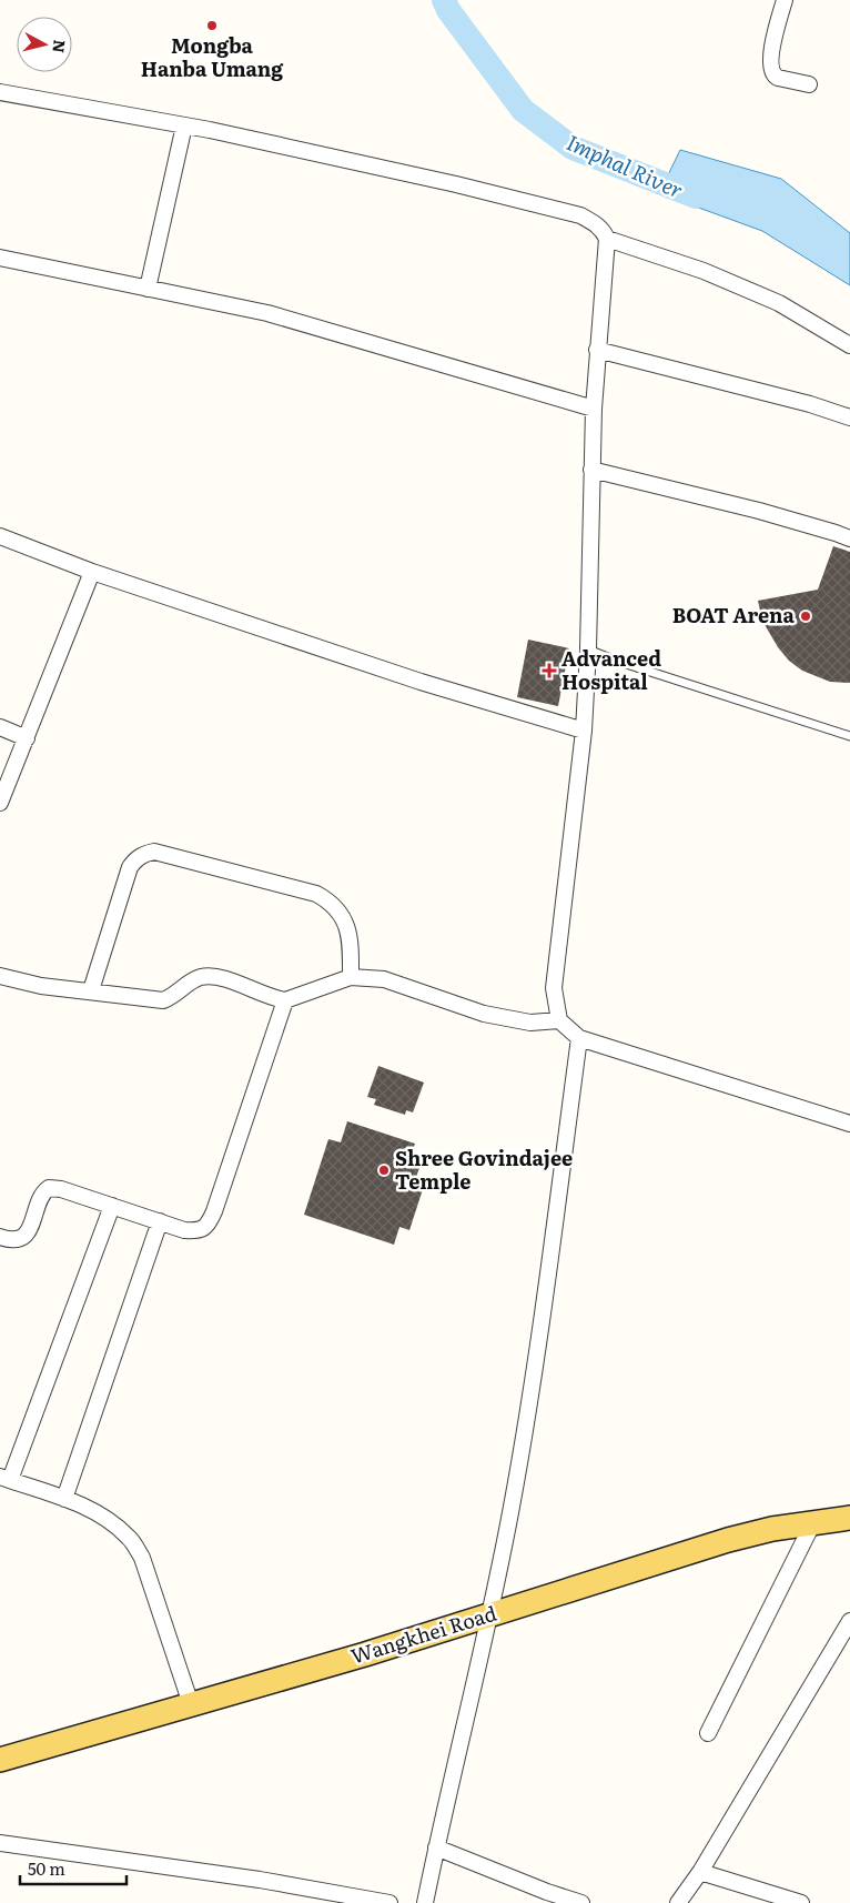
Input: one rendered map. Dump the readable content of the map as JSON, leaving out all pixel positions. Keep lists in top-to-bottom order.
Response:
{
  "streets": {
    "main road": ["Wangkhei Road"]
  },
  "water": ["Imphal River"],
  "places": {
    "other": ["Mongba Hanba Umang", "BOAT Arena", "Shree Govindajee Temple"],
    "health": ["Advanced Hospital"]
  },
  "scale_bar": "50 m",
  "north": "right"
}
